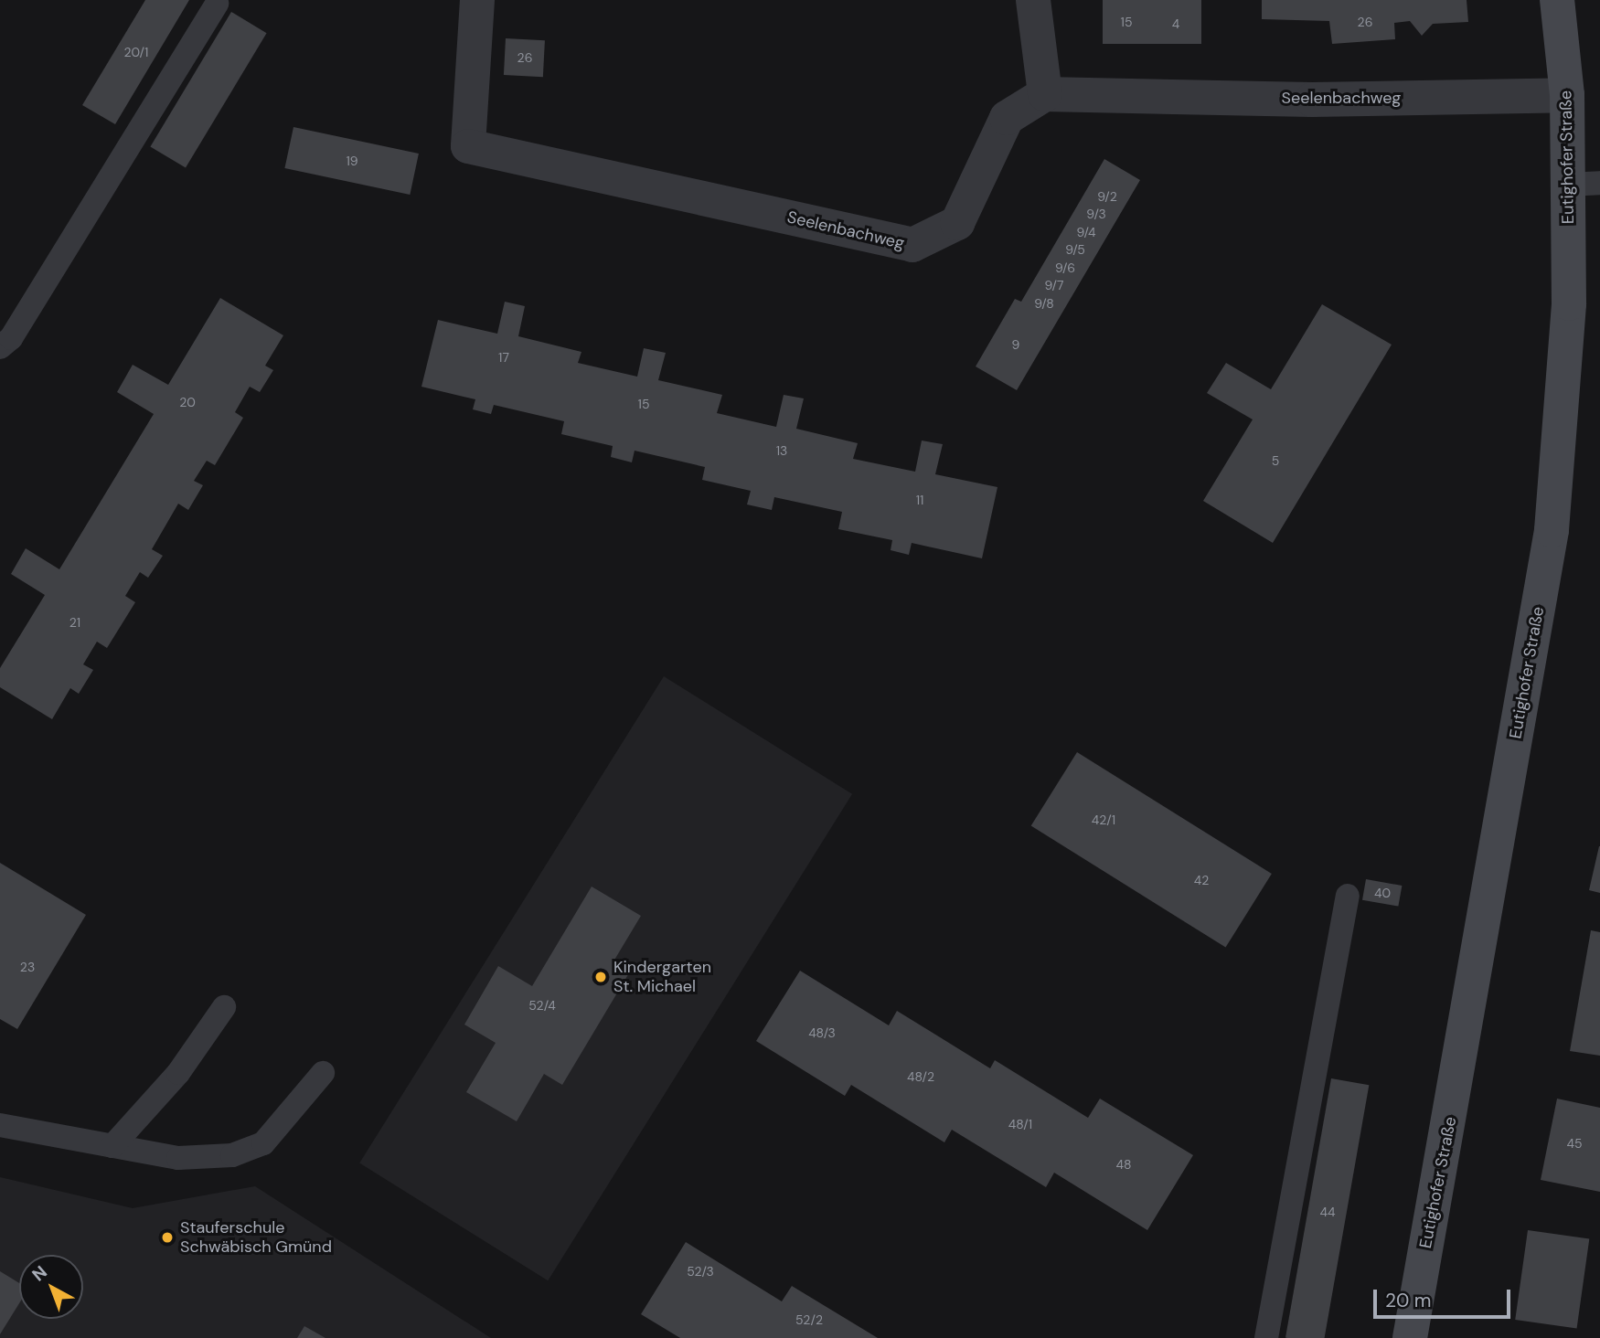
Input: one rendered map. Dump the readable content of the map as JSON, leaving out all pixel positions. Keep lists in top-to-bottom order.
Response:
{
  "streets": {
    "street": ["Seelenbachweg", "Eutighofer Straße"]
  },
  "crossings": [
    ["Seelenbachweg", "Eutighofer Straße"]
  ],
  "places": ["Kindergarten St. Michael", "Stauferschule Schwäbisch Gmünd"],
  "house_numbers": [
    "15",
    "26",
    "4",
    "20/1",
    "26",
    "19",
    "9/2",
    "9/3",
    "9/4",
    "9/5",
    "9/6",
    "9/7",
    "9/8",
    "9",
    "17",
    "20",
    "15",
    "13",
    "5",
    "11",
    "21",
    "42/1",
    "42",
    "40",
    "23",
    "52/4",
    "48/3",
    "48/2",
    "48/1",
    "45",
    "48",
    "44",
    "52/3",
    "52/2"
  ],
  "scale_bar": "20 m",
  "north": "top left"
}
